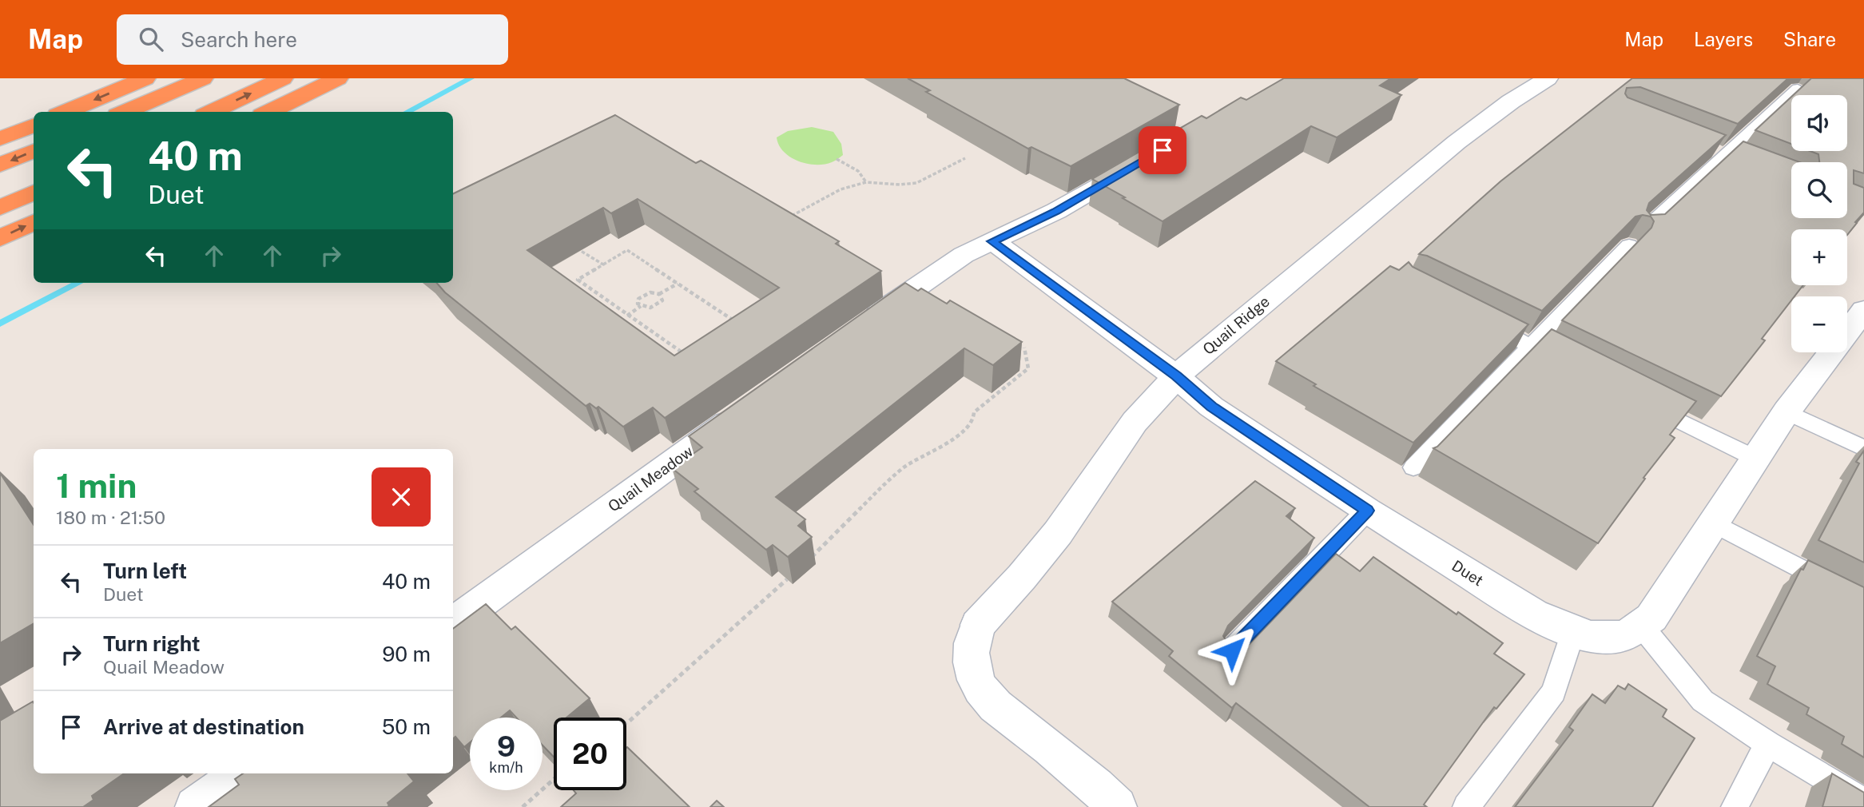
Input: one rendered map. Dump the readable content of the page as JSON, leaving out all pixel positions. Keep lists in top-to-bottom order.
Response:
{
  "streets": {
    "street": ["Quail Ridge", "Quail Meadow", "Duet"]
  },
  "crossings": [
    ["Quail Ridge", "Duet"]
  ],
  "page": {
    "header": "Map",
    "search": "Search here",
    "nav": ["Map", "Layers", "Share"],
    "map_buttons": ["+", "−"],
    "turn": ["40 m", "Duet"],
    "heading": ["1 min", "180 m · 21:50"],
    "list": [
      {
        "name": "Turn left",
        "note": "Duet",
        "value": "40 m"
      },
      {
        "name": "Turn right",
        "note": "Quail Meadow",
        "value": "90 m"
      },
      {
        "name": "Arrive at destination",
        "value": "50 m"
      }
    ],
    "speed": "9 km/h",
    "limit": "20"
  }
}
